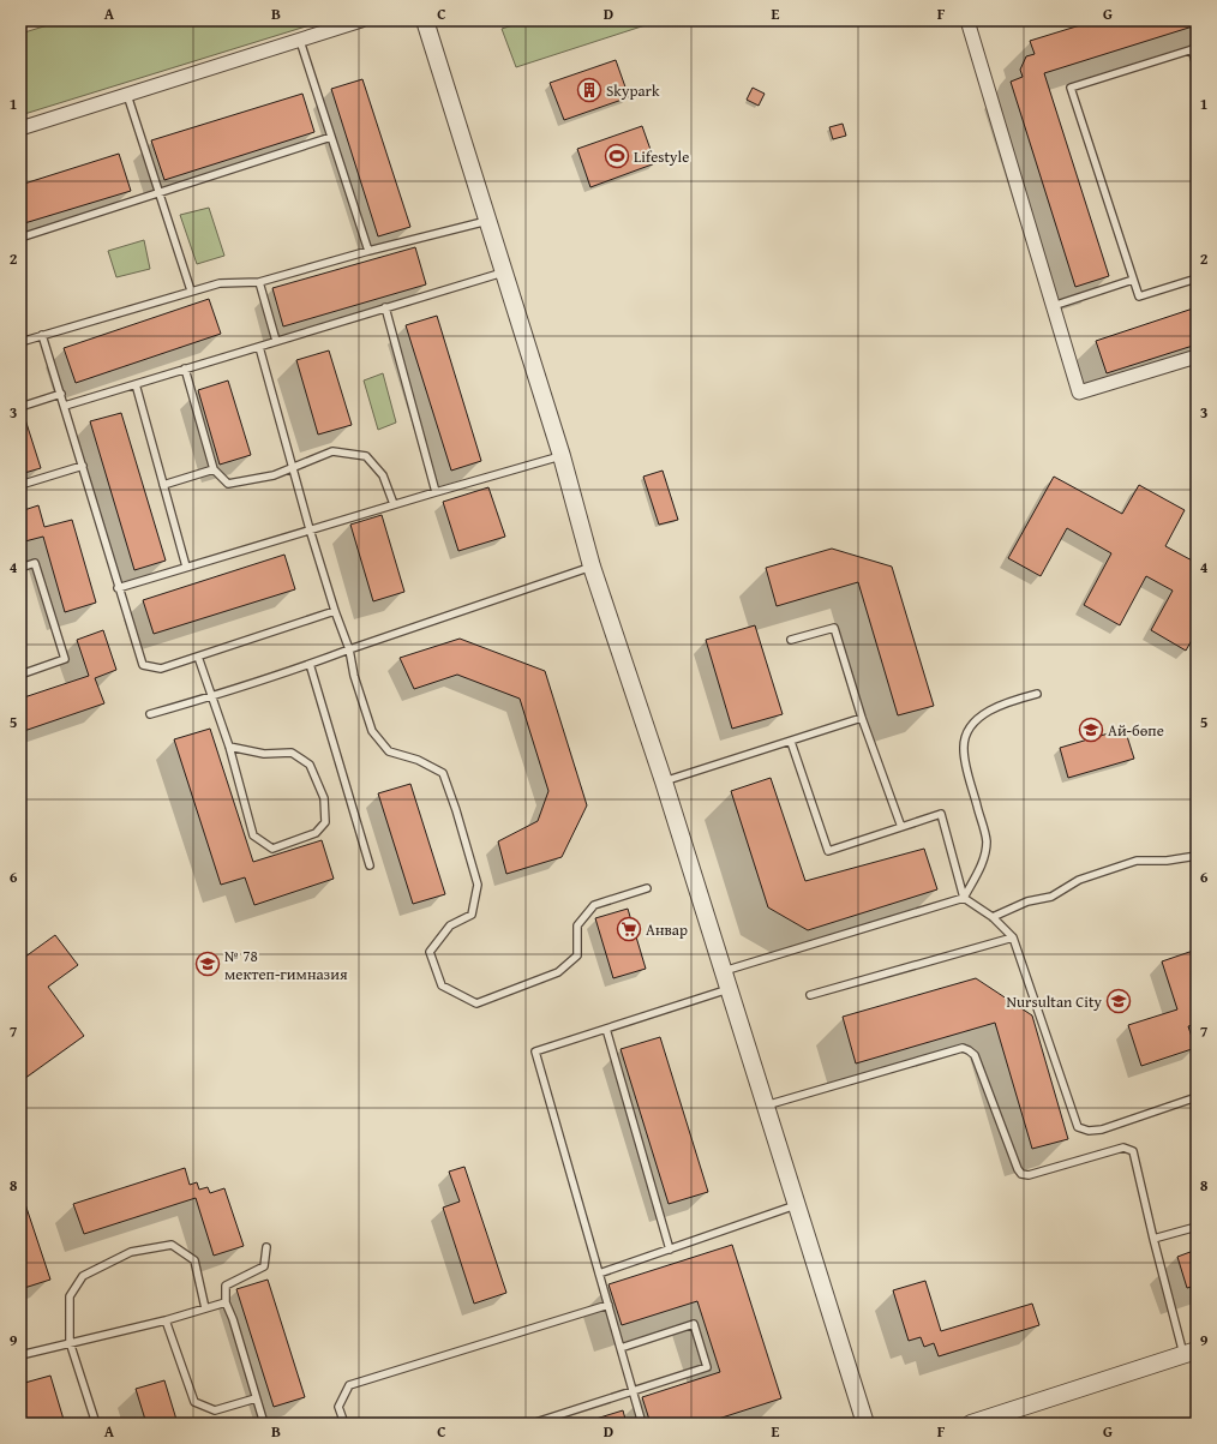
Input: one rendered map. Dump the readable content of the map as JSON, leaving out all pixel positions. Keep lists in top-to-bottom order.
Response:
{
  "places": {
    "building": ["Skypark"],
    "sports": ["Lifestyle"],
    "school or university": ["Ай-бөпе", "№ 78 мектеп-гимназия", "Nursultan City"],
    "supermarket": ["Анвар"]
  },
  "grid": {
    "columns": [
      "A",
      "B",
      "C",
      "D",
      "E",
      "F",
      "G"
    ],
    "rows": [
      "1",
      "2",
      "3",
      "4",
      "5",
      "6",
      "7",
      "8",
      "9"
    ]
  }
}
